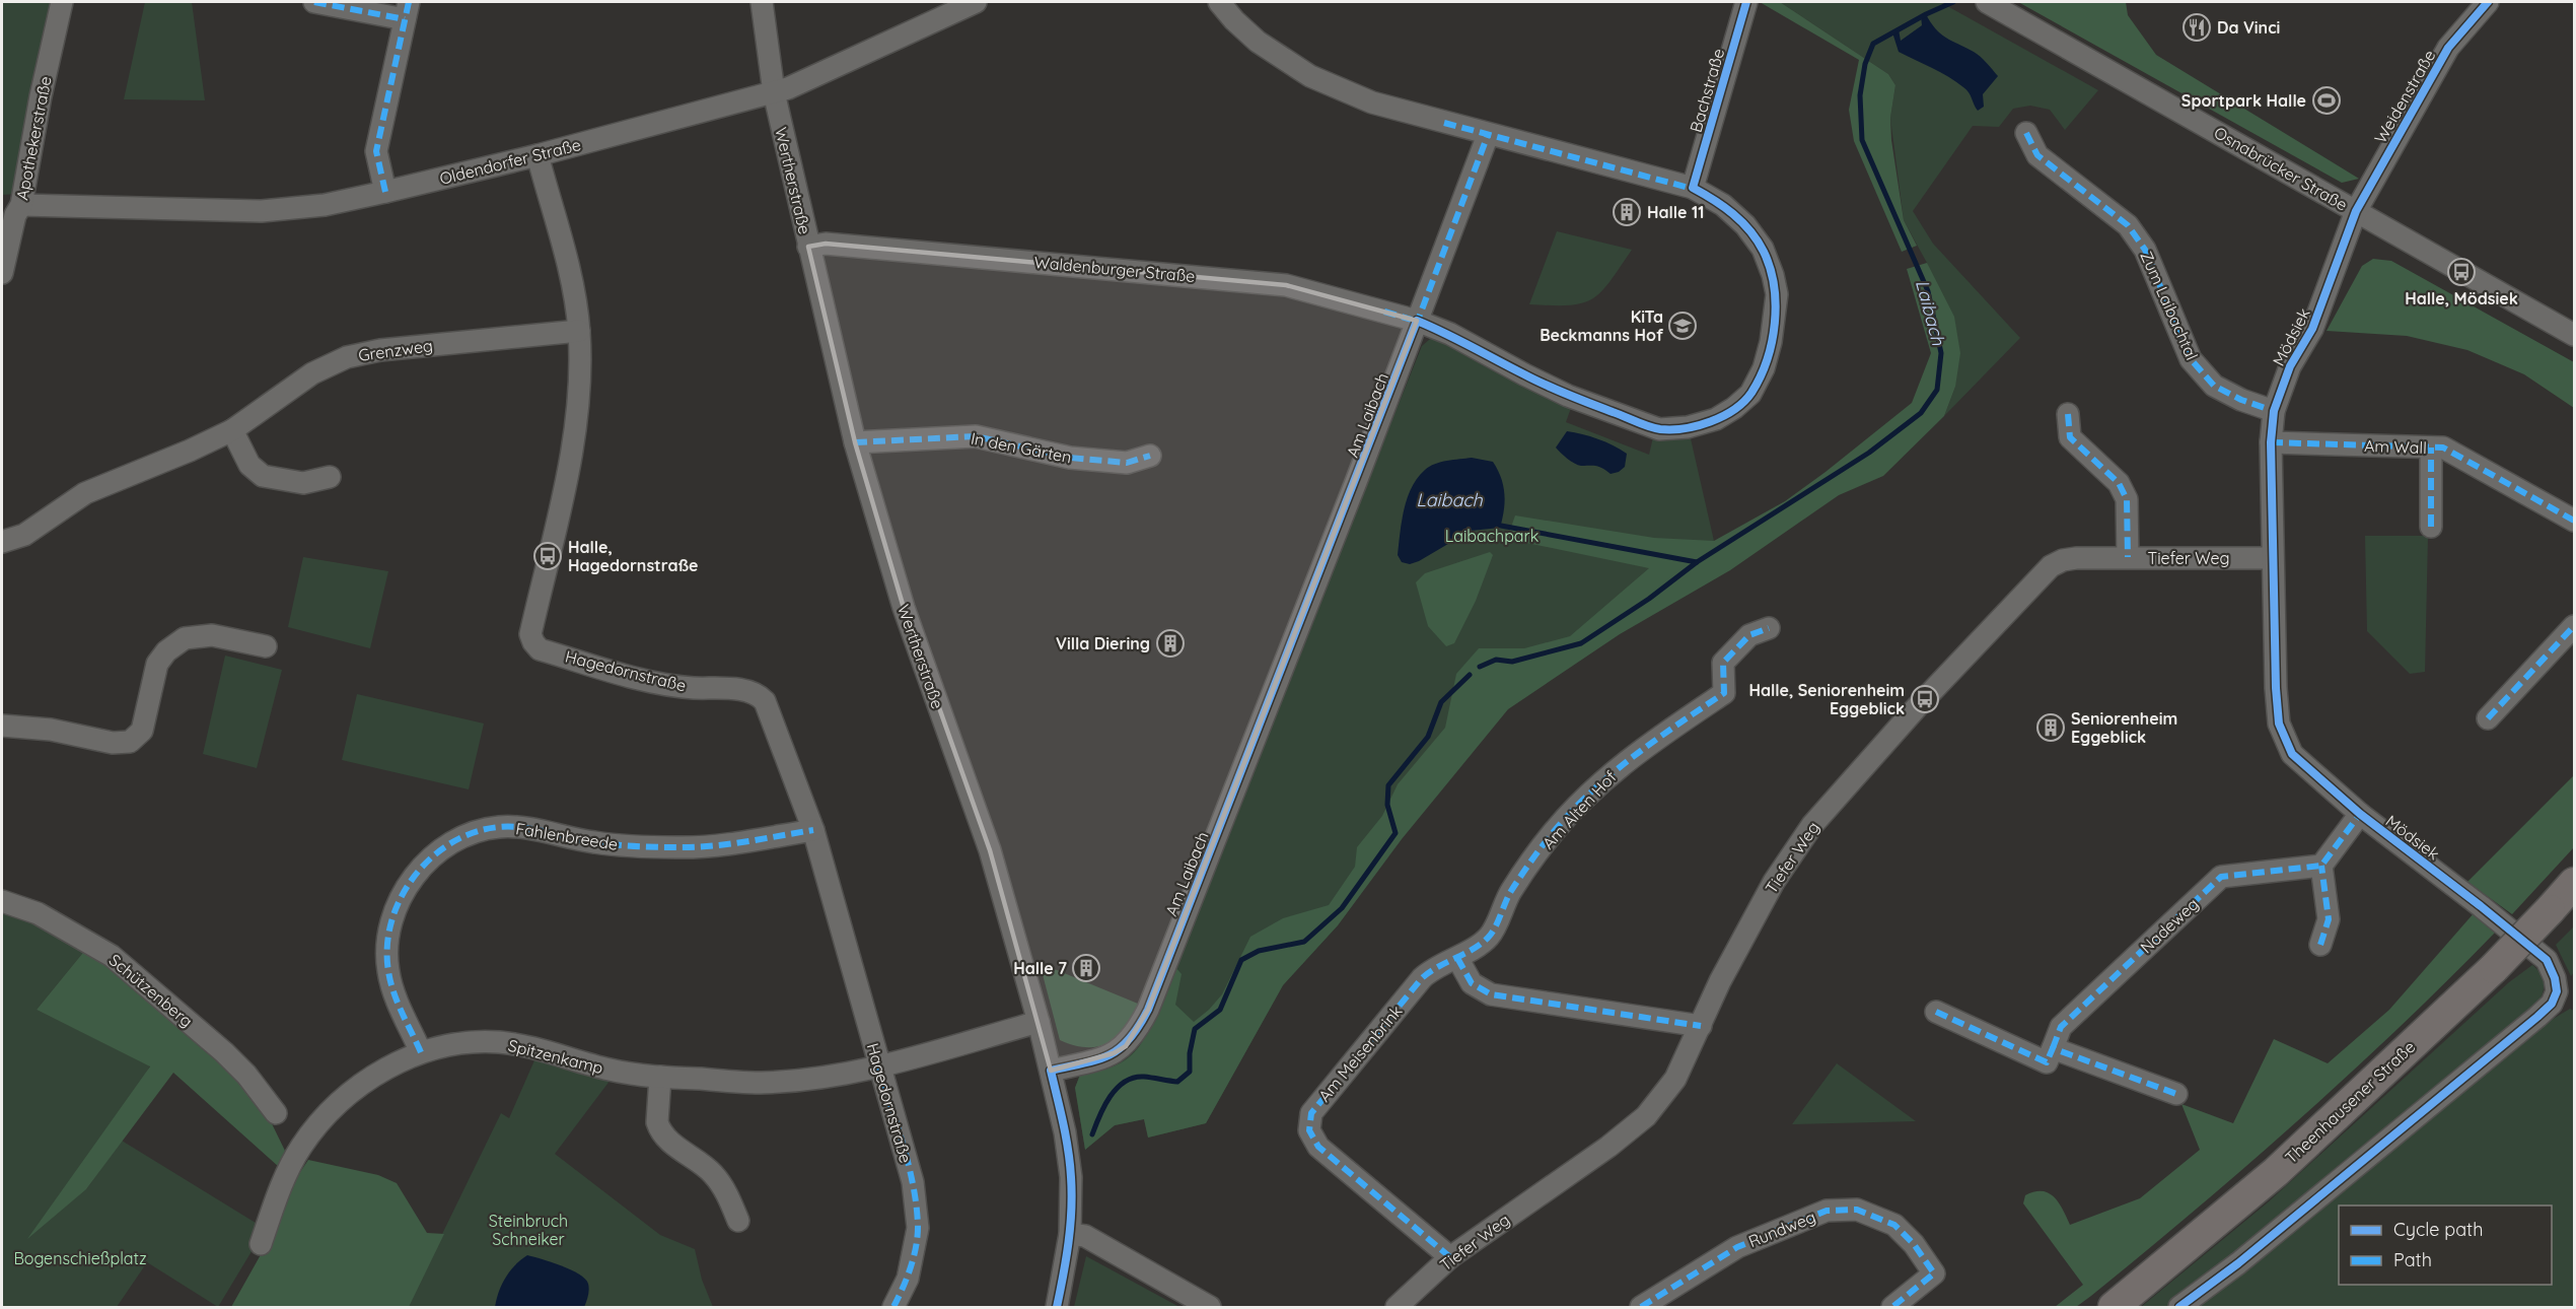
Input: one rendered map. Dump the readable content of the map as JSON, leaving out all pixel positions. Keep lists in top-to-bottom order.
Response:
{
  "streets": {
    "main road": ["Theenhausener Straße"],
    "street": [
      "Bachstraße",
      "Weidenstraße",
      "Apothekerstraße",
      "Oldendorfer Straße",
      "Osnabrücker Straße",
      "Wertherstraße",
      "Waldenburger Straße",
      "Zum Laibachtal",
      "Mödsiek",
      "Grenzweg",
      "Am Laibach",
      "Am Wall",
      "In den Gärten",
      "Tiefer Weg",
      "Hagedornstraße",
      "Am Alten Hof",
      "Fahlenbreede",
      "Nadeweg",
      "Schützenberg",
      "Am Meisenbrink",
      "Spitzenkamp",
      "Rundweg"
    ]
  },
  "crossings": [
    ["Weidenstraße", "Osnabrücker Straße"],
    ["Weidenstraße", "Mödsiek"],
    ["Apothekerstraße", "Oldendorfer Straße"],
    ["Oldendorfer Straße", "Wertherstraße"],
    ["Oldendorfer Straße", "Hagedornstraße"],
    ["Osnabrücker Straße", "Mödsiek"],
    ["Wertherstraße", "Waldenburger Straße"],
    ["Wertherstraße", "Am Laibach"],
    ["Wertherstraße", "In den Gärten"],
    ["Wertherstraße", "Spitzenkamp"],
    ["Waldenburger Straße", "Am Laibach"],
    ["Zum Laibachtal", "Mödsiek"],
    ["Mödsiek", "Am Wall"],
    ["Mödsiek", "Tiefer Weg"],
    ["Grenzweg", "Hagedornstraße"],
    ["Tiefer Weg", "Am Meisenbrink"],
    ["Hagedornstraße", "Fahlenbreede"],
    ["Hagedornstraße", "Spitzenkamp"],
    ["Am Alten Hof", "Am Meisenbrink"],
    ["Fahlenbreede", "Spitzenkamp"]
  ],
  "water": ["Laibach"],
  "parks": ["Laibachpark", "Steinbruch Schneiker", "Bogenschießplatz"],
  "places": {
    "restaurant": ["Da Vinci"],
    "sports": ["Sportpark Halle"],
    "building": [
      "Halle 11",
      "Villa Diering",
      "Seniorenheim Eggeblick",
      "Halle 7"
    ],
    "bus stop": ["Halle, Mödsiek", "Halle, Hagedornstraße", "Halle, Seniorenheim Eggeblick"],
    "school or university": ["KiTa Beckmanns Hof"]
  },
  "legend": ["Cycle path", "Path"]
}
